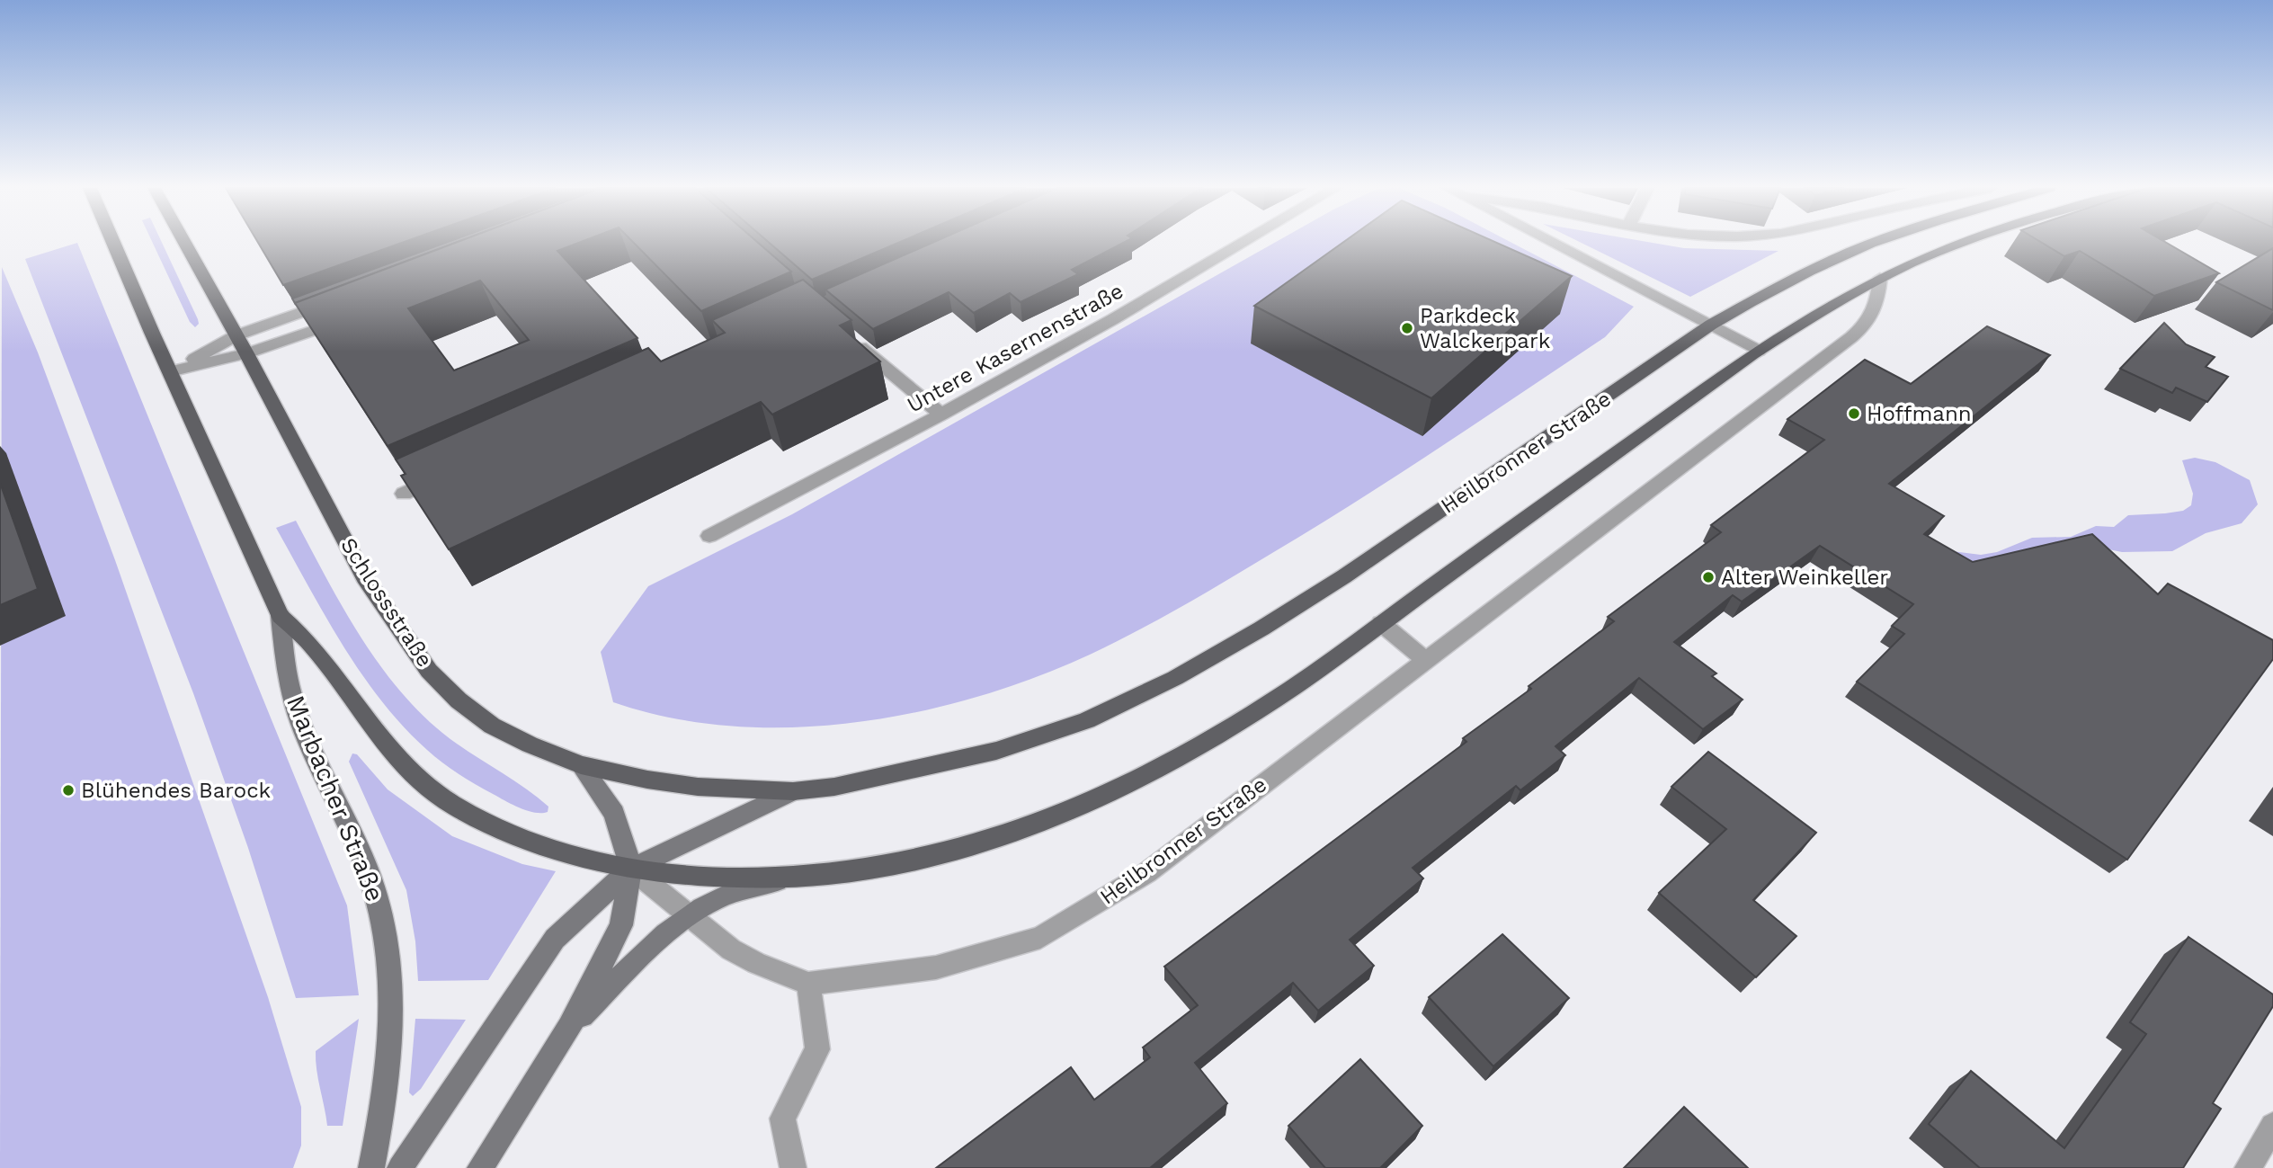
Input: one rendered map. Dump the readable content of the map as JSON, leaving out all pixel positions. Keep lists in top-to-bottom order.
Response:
{
  "streets": {
    "main road": ["Heilbronner Straße", "Schlossstraße", "Marbacher Straße"],
    "street": ["Untere Kasernenstraße"]
  },
  "crossings": [
    ["Heilbronner Straße", "Schlossstraße"]
  ],
  "places": [
    "Parkdeck Walckerpark",
    "Hoffmann",
    "Alter Weinkeller",
    "Blühendes Barock"
  ]
}
